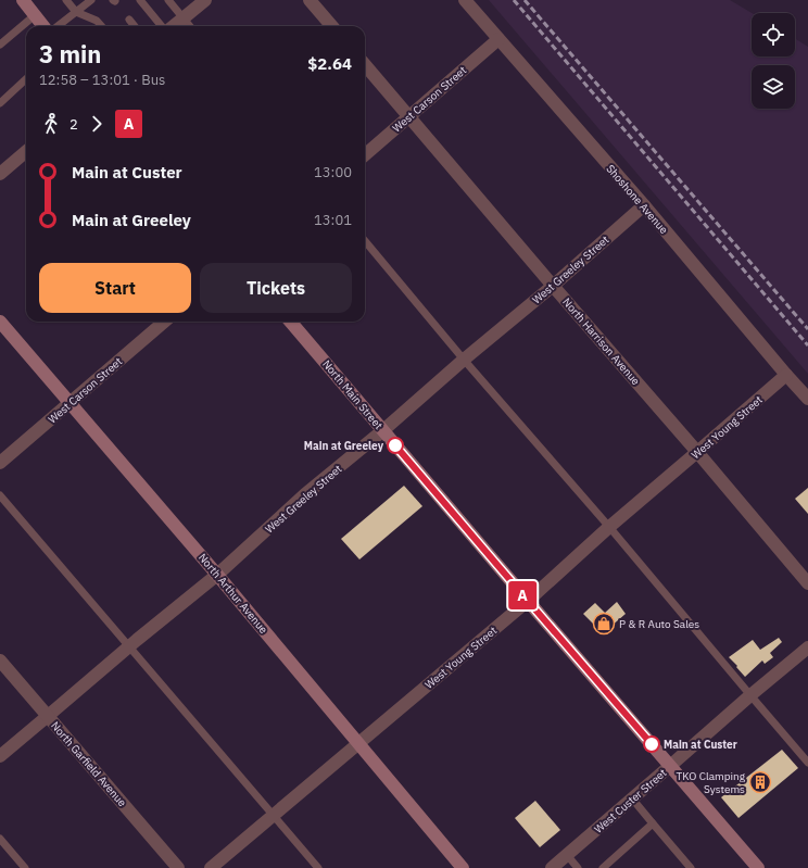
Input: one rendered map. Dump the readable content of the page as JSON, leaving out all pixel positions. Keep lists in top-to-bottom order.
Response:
{
  "streets": {
    "main road": ["North Main Street", "North Arthur Avenue"],
    "street": [
      "West Carson Street",
      "Shoshone Avenue",
      "West Greeley Street",
      "North Harrison Avenue",
      "West Young Street",
      "North Garfield Avenue",
      "West Custer Street"
    ]
  },
  "crossings": [
    ["West Carson Street", "Shoshone Avenue"],
    ["West Carson Street", "North Harrison Avenue"],
    ["West Carson Street", "North Arthur Avenue"],
    ["Shoshone Avenue", "West Greeley Street"],
    ["Shoshone Avenue", "West Young Street"],
    ["West Greeley Street", "North Harrison Avenue"],
    ["West Greeley Street", "North Main Street"],
    ["West Greeley Street", "North Arthur Avenue"],
    ["West Greeley Street", "North Garfield Avenue"],
    ["North Harrison Avenue", "West Young Street"],
    ["North Main Street", "West Young Street"],
    ["North Main Street", "West Custer Street"],
    ["West Young Street", "North Arthur Avenue"]
  ],
  "places": {
    "other": ["Main at Greeley", "Main at Custer"],
    "shop": ["P & R Auto Sales"],
    "building": ["TKO Clamping Systems"]
  },
  "lines": ["bus line A"],
  "page": {
    "on_map": "A",
    "heading": ["3 min", "12:58 – 13:01 · Bus", "$2.64"],
    "legs": ["2", "A"],
    "list": [
      {
        "name": "Main at Custer",
        "value": "13:00"
      },
      {
        "name": "Main at Greeley",
        "value": "13:01"
      }
    ],
    "buttons": ["Start", "Tickets"]
  }
}
